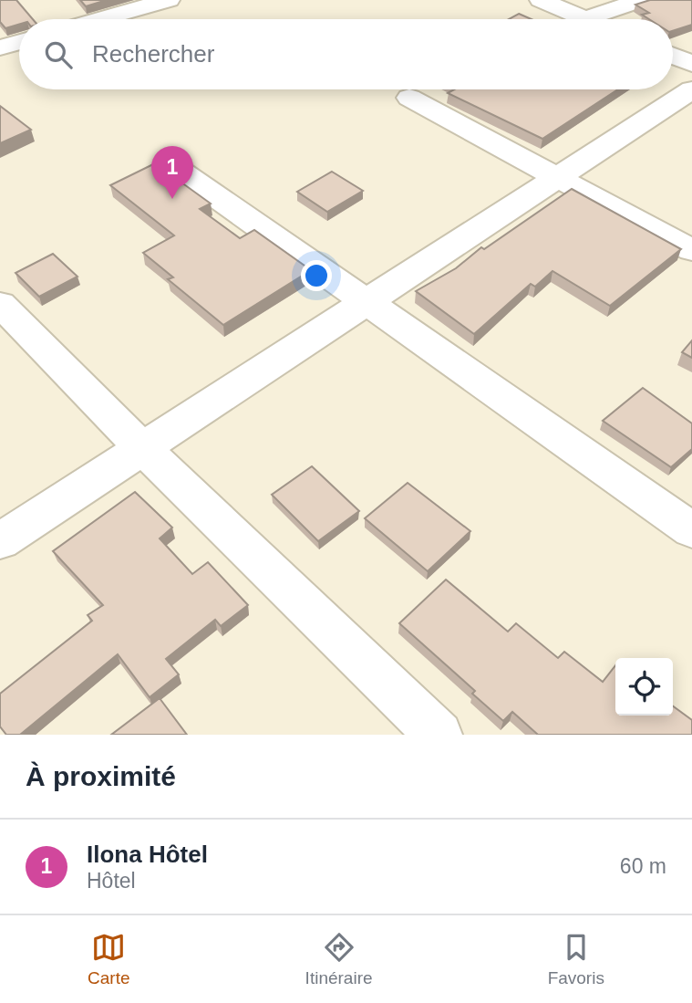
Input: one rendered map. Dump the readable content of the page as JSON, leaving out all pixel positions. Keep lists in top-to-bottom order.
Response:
{
  "page": {
    "search": "Rechercher",
    "pins": "1",
    "heading": "À proximité",
    "list": [
      {
        "mark": "1",
        "name": "Ilona Hôtel",
        "note": "Hôtel",
        "value": "60 m"
      }
    ],
    "nav": ["Carte", "Itinéraire", "Favoris"]
  }
}
